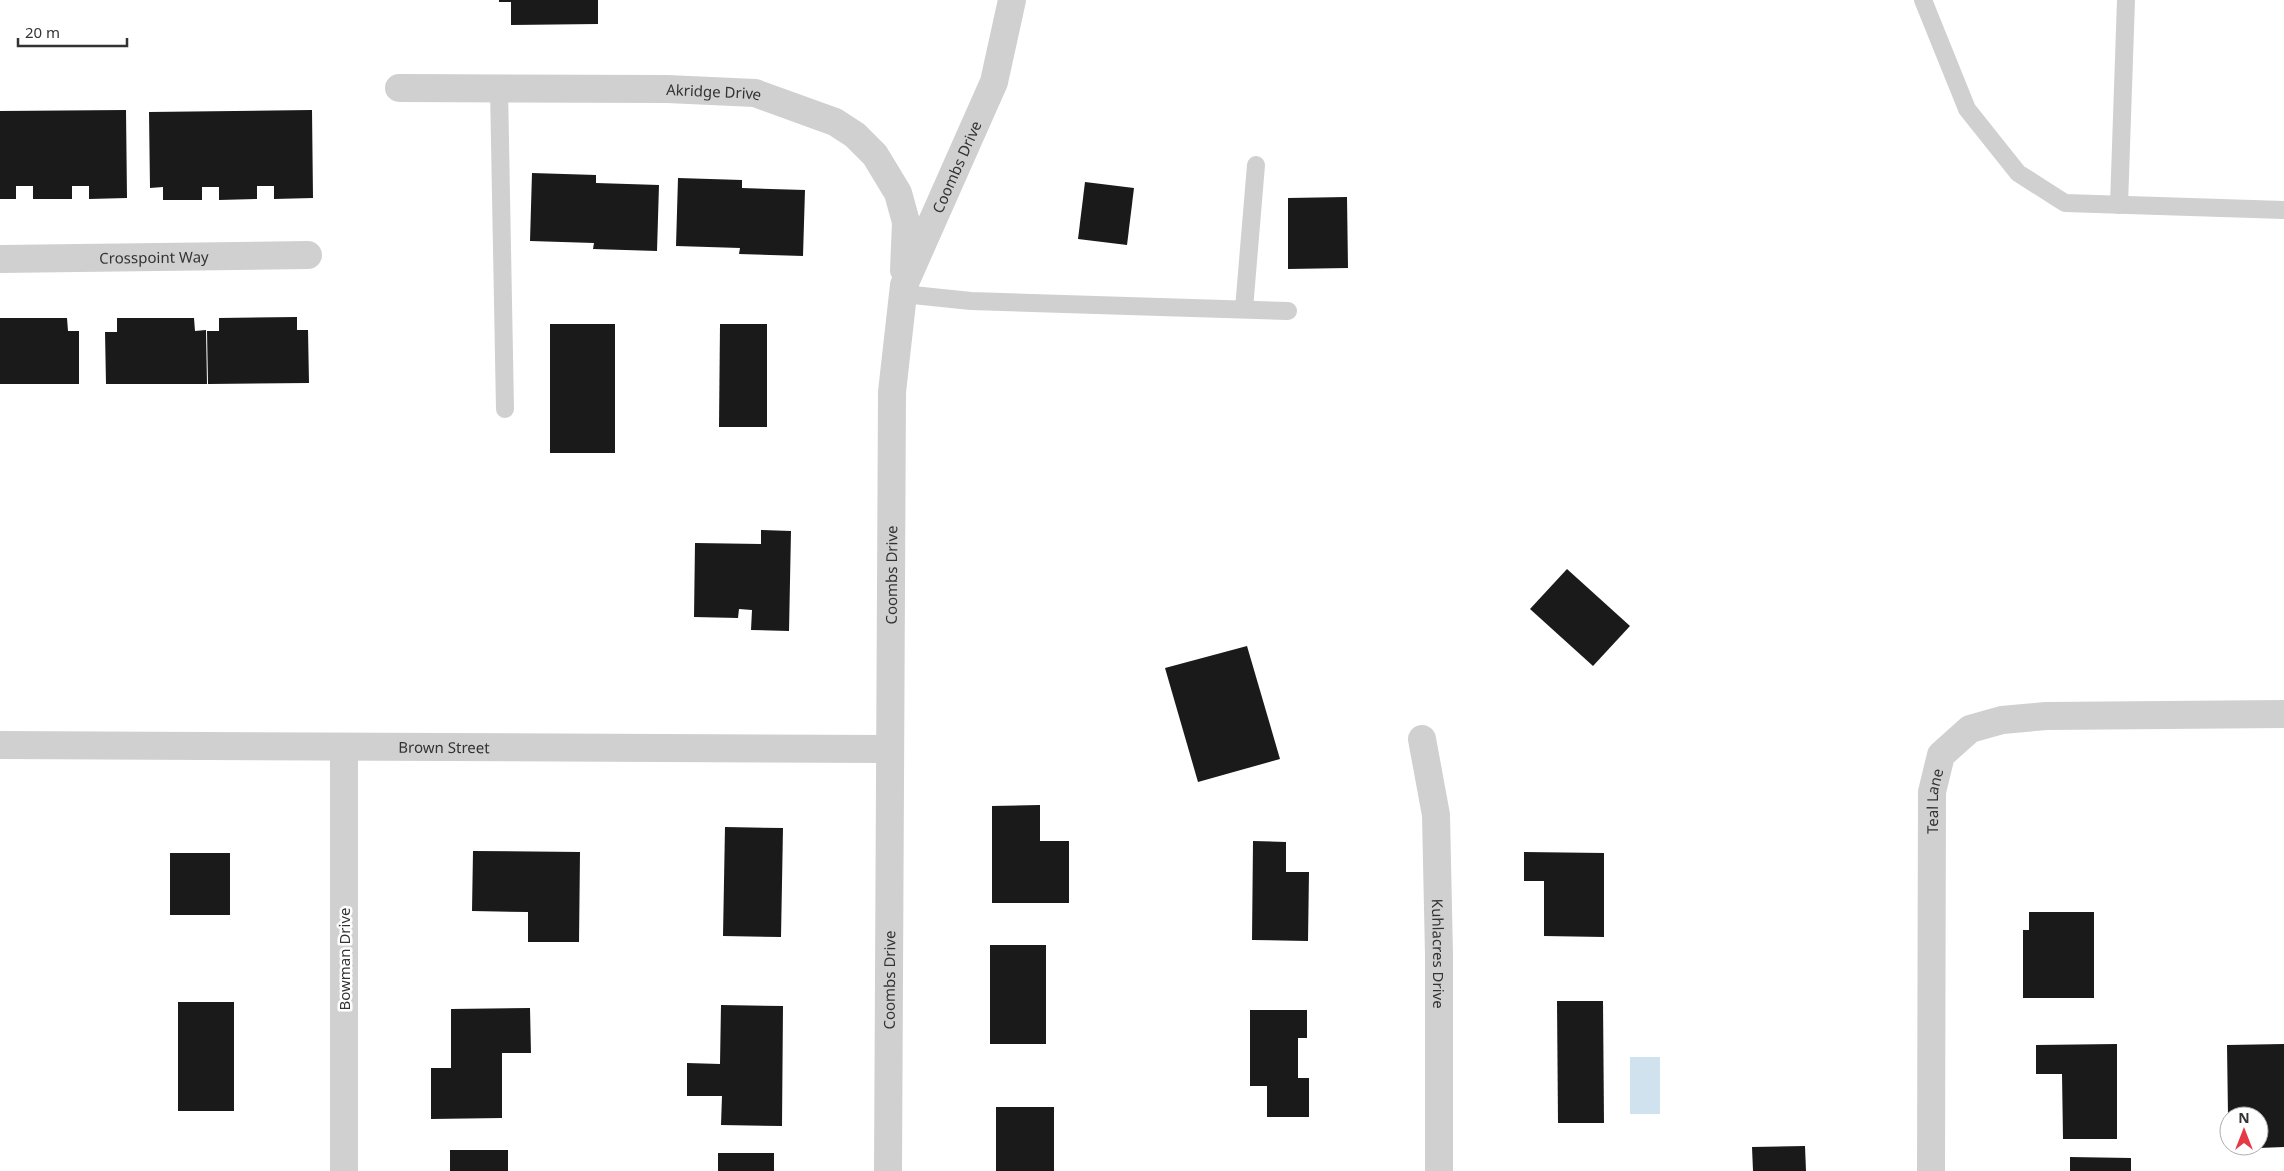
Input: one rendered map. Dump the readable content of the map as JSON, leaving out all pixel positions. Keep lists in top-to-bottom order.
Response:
{
  "streets": {
    "street": [
      "Akridge Drive",
      "Coombs Drive",
      "Crosspoint Way",
      "Brown Street",
      "Teal Lane",
      "Kuhlacres Drive",
      "Bowman Drive"
    ]
  },
  "crossings": [
    ["Akridge Drive", "Coombs Drive"],
    ["Coombs Drive", "Brown Street"],
    ["Brown Street", "Bowman Drive"]
  ],
  "scale_bar": "20 m",
  "north": "top"
}
